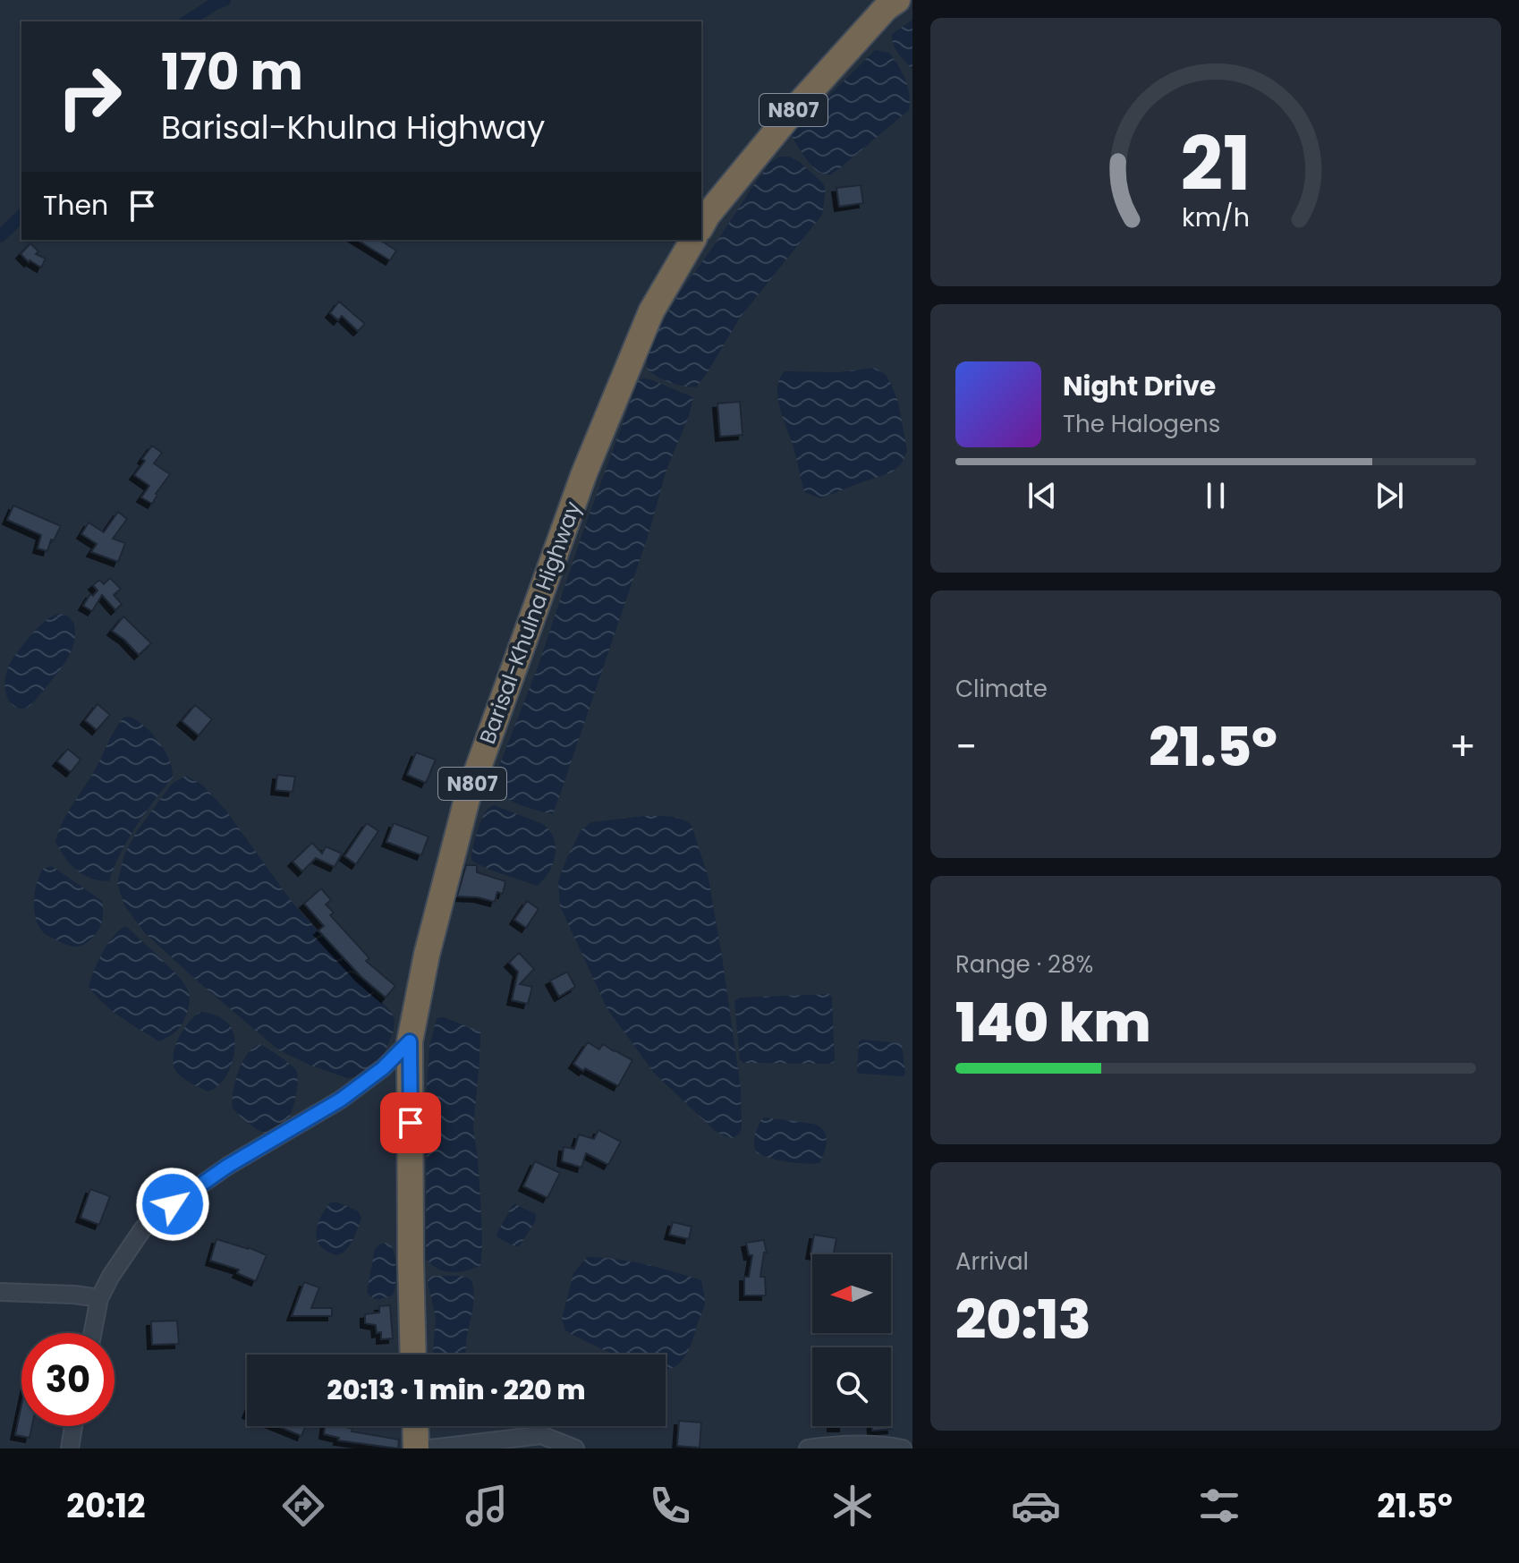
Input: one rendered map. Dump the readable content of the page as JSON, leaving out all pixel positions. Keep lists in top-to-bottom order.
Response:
{
  "streets": {
    "highway": ["N807", "Barisal-Khulna Highway"]
  },
  "north": "left",
  "page": {
    "turn": ["170 m", "Barisal-Khulna Highway"],
    "then": "Then",
    "song": ["Night Drive", "The Halogens"],
    "tile": [
      "Climate",
      ["Range · 28%", "140 km"],
      ["Arrival", "20:13"]
    ],
    "heat": ["−", "21.5°", "+"],
    "limit": "30",
    "trip": "20:13 · 1 min · 220 m",
    "tabs": ["20:12", "21.5°"],
    "gauge": ["21", "km/h"]
  }
}
